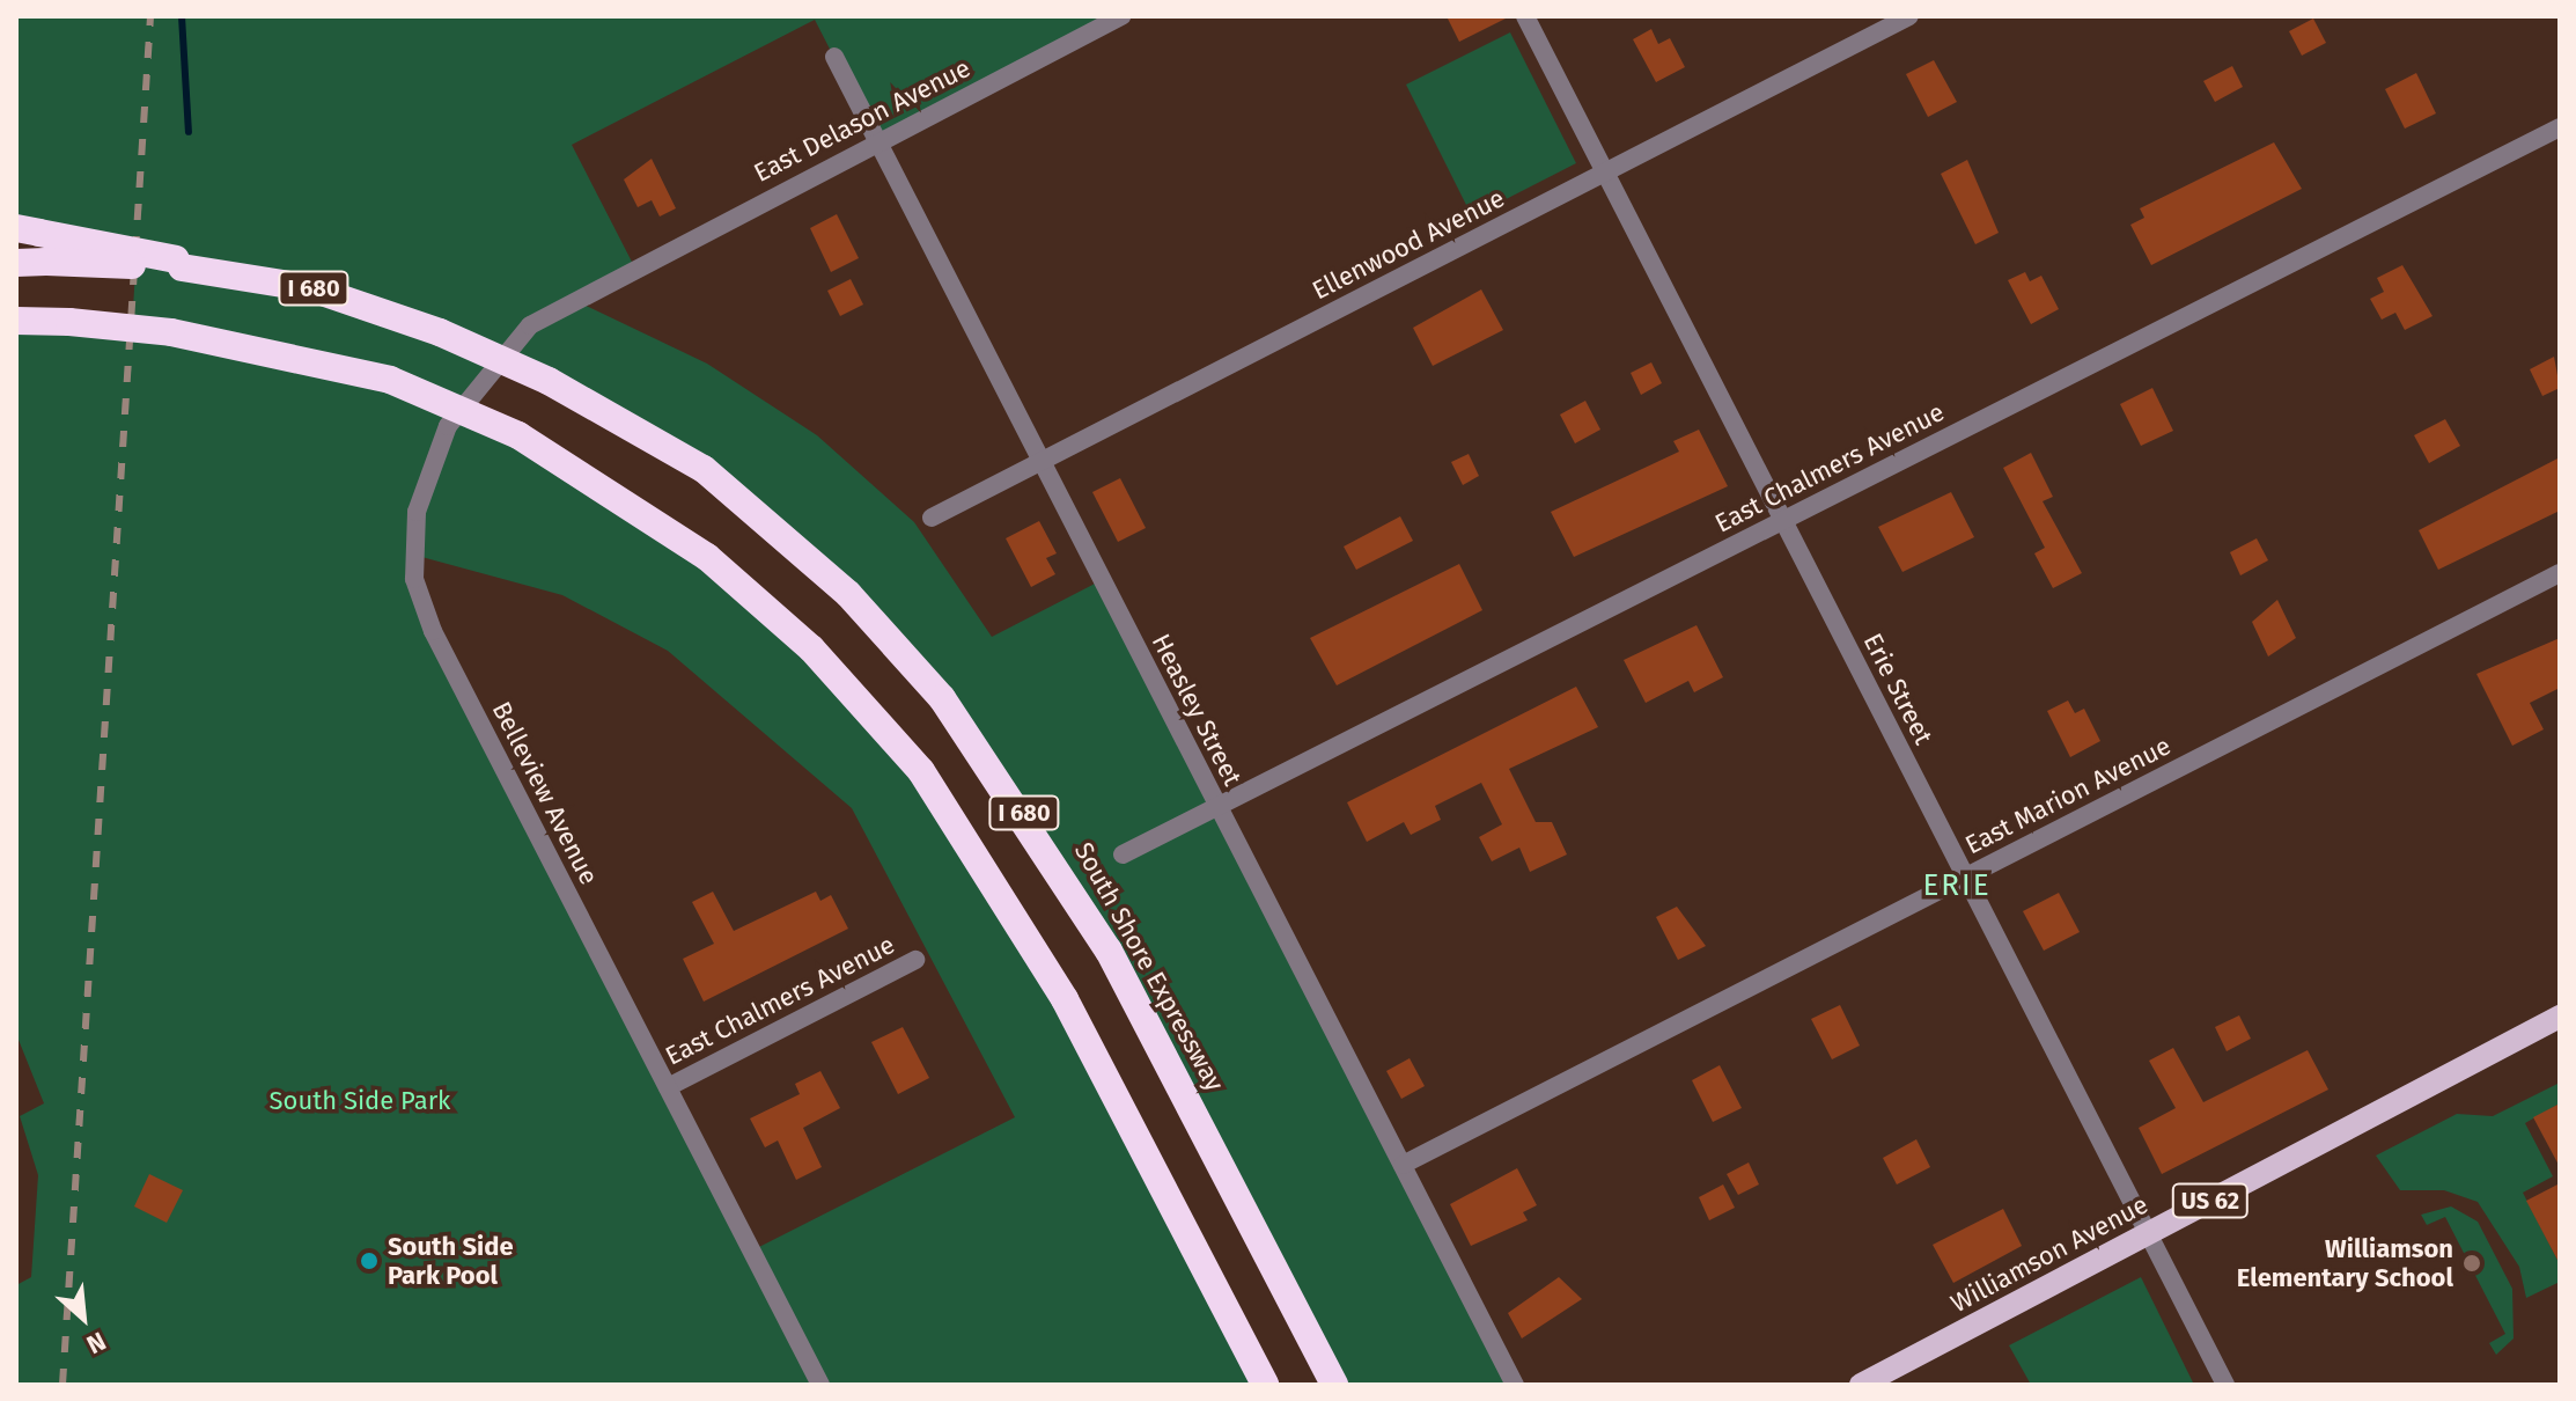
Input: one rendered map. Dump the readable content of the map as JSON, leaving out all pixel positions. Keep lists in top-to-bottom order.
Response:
{
  "streets": {
    "highway": ["I 680", "South Shore Expressway"],
    "main road": ["US 62", "Williamson Avenue"],
    "street": [
      "East Delason Avenue",
      "Ellenwood Avenue",
      "East Chalmers Avenue",
      "Erie Street",
      "Heasley Street",
      "Belleview Avenue",
      "East Marion Avenue"
    ]
  },
  "crossings": [
    ["East Delason Avenue", "Heasley Street"],
    ["East Delason Avenue", "Belleview Avenue"],
    ["Ellenwood Avenue", "Erie Street"],
    ["Ellenwood Avenue", "Heasley Street"],
    ["East Chalmers Avenue", "Erie Street"],
    ["East Chalmers Avenue", "Heasley Street"],
    ["East Chalmers Avenue", "Belleview Avenue"],
    ["Erie Street", "East Marion Avenue"],
    ["Erie Street", "Williamson Avenue"],
    ["Heasley Street", "East Marion Avenue"]
  ],
  "districts": ["ERIE"],
  "parks": ["South Side Park"],
  "places": ["South Side Park Pool", "Williamson Elementary School"],
  "north": "bottom right"
}
